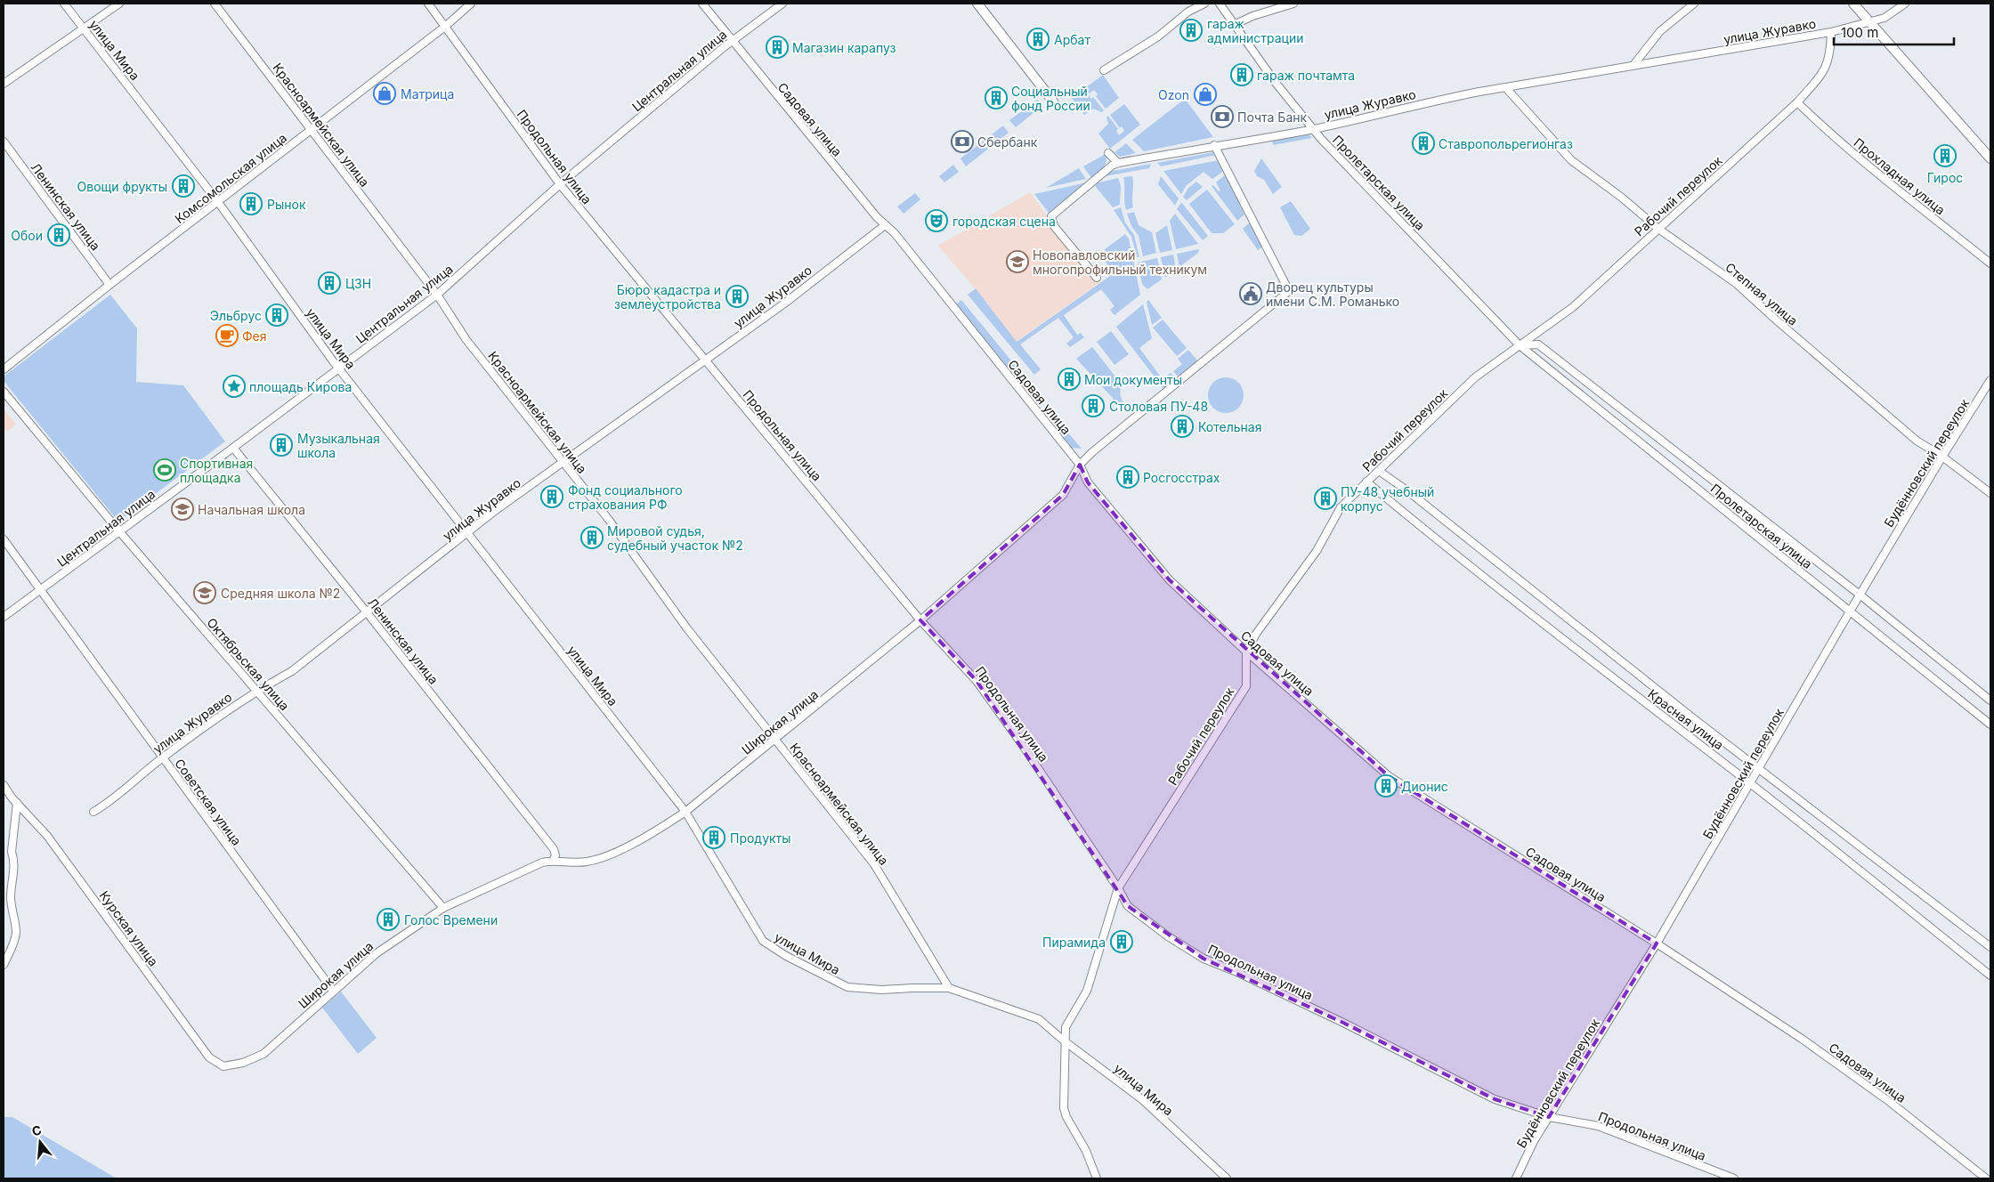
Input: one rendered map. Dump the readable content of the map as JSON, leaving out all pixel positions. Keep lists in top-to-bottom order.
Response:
{
  "streets": {
    "street": [
      "улица Журавко",
      "улица Мира",
      "Центральная улица",
      "Садовая улица",
      "Красноармейская улица",
      "Продольная улица",
      "Прохладная улица",
      "Комсомольская улица",
      "Пролетарская улица",
      "Рабочий переулок",
      "Ленинская улица",
      "Степная улица",
      "Будённовский переулок",
      "Октябрьская улица",
      "Красная улица",
      "Широкая улица",
      "Советская улица",
      "Курская улица"
    ]
  },
  "crossings": [
    ["улица Журавко", "улица Мира"],
    ["улица Журавко", "Садовая улица"],
    ["улица Журавко", "Красноармейская улица"],
    ["улица Журавко", "Продольная улица"],
    ["улица Журавко", "Пролетарская улица"],
    ["улица Журавко", "Рабочий переулок"],
    ["улица Журавко", "Ленинская улица"],
    ["улица Журавко", "Степная улица"],
    ["улица Журавко", "Октябрьская улица"],
    ["улица Журавко", "Широкая улица"],
    ["улица Журавко", "Советская улица"],
    ["улица Мира", "Центральная улица"],
    ["улица Мира", "Красноармейская улица"],
    ["улица Мира", "Комсомольская улица"],
    ["улица Мира", "Рабочий переулок"],
    ["улица Мира", "Широкая улица"],
    ["Центральная улица", "Садовая улица"],
    ["Центральная улица", "Красноармейская улица"],
    ["Центральная улица", "Продольная улица"],
    ["Центральная улица", "Ленинская улица"],
    ["Центральная улица", "Октябрьская улица"],
    ["Центральная улица", "Советская улица"],
    ["Садовая улица", "Рабочий переулок"],
    ["Садовая улица", "Будённовский переулок"],
    ["Садовая улица", "Широкая улица"],
    ["Красноармейская улица", "Комсомольская улица"],
    ["Красноармейская улица", "Широкая улица"],
    ["Продольная улица", "Комсомольская улица"],
    ["Продольная улица", "Рабочий переулок"],
    ["Продольная улица", "Будённовский переулок"],
    ["Продольная улица", "Широкая улица"],
    ["Прохладная улица", "Рабочий переулок"],
    ["Комсомольская улица", "Ленинская улица"],
    ["Пролетарская улица", "Рабочий переулок"],
    ["Пролетарская улица", "Будённовский переулок"],
    ["Рабочий переулок", "Степная улица"],
    ["Рабочий переулок", "Красная улица"],
    ["Ленинская улица", "Широкая улица"],
    ["Степная улица", "Будённовский переулок"],
    ["Будённовский переулок", "Красная улица"],
    ["Октябрьская улица", "Широкая улица"],
    ["Широкая улица", "Советская улица"],
    ["Широкая улица", "Курская улица"]
  ],
  "places": {
    "building": [
      "гараж администрации",
      "Арбат",
      "Магазин карапуз",
      "гараж почтамта",
      "Социальный фонд России",
      "Ставропольрегионгаз",
      "Гирос",
      "Овощи фрукты",
      "Рынок",
      "Обои",
      "ЦЗН",
      "Бюро кадастра и землеустройства",
      "Эльбрус",
      "Мои документы",
      "Столовая ПУ-48",
      "Котельная",
      "Музыкальная школа",
      "Росгосстрах",
      "Фонд социального страхования РФ",
      "ПУ-48 учебный корпус",
      "Мировой судья, судебный участок №2",
      "Дионис",
      "Продукты",
      "Голос Времени",
      "Пирамида"
    ],
    "shop": ["Матрица", "Ozon"],
    "bank": ["Почта Банк", "Сбербанк"],
    "theatre": ["городская сцена"],
    "school or university": ["Новопавловский многопрофильный техникум", "Начальная школа", "Средняя школа №2"],
    "public building": ["Дворец культуры имени С.М. Романько"],
    "cafe": ["Фея"],
    "place": ["площадь Кирова"],
    "sports": ["Cпортивная площадка"]
  },
  "scale_bar": "100 m",
  "north": "top"
}
